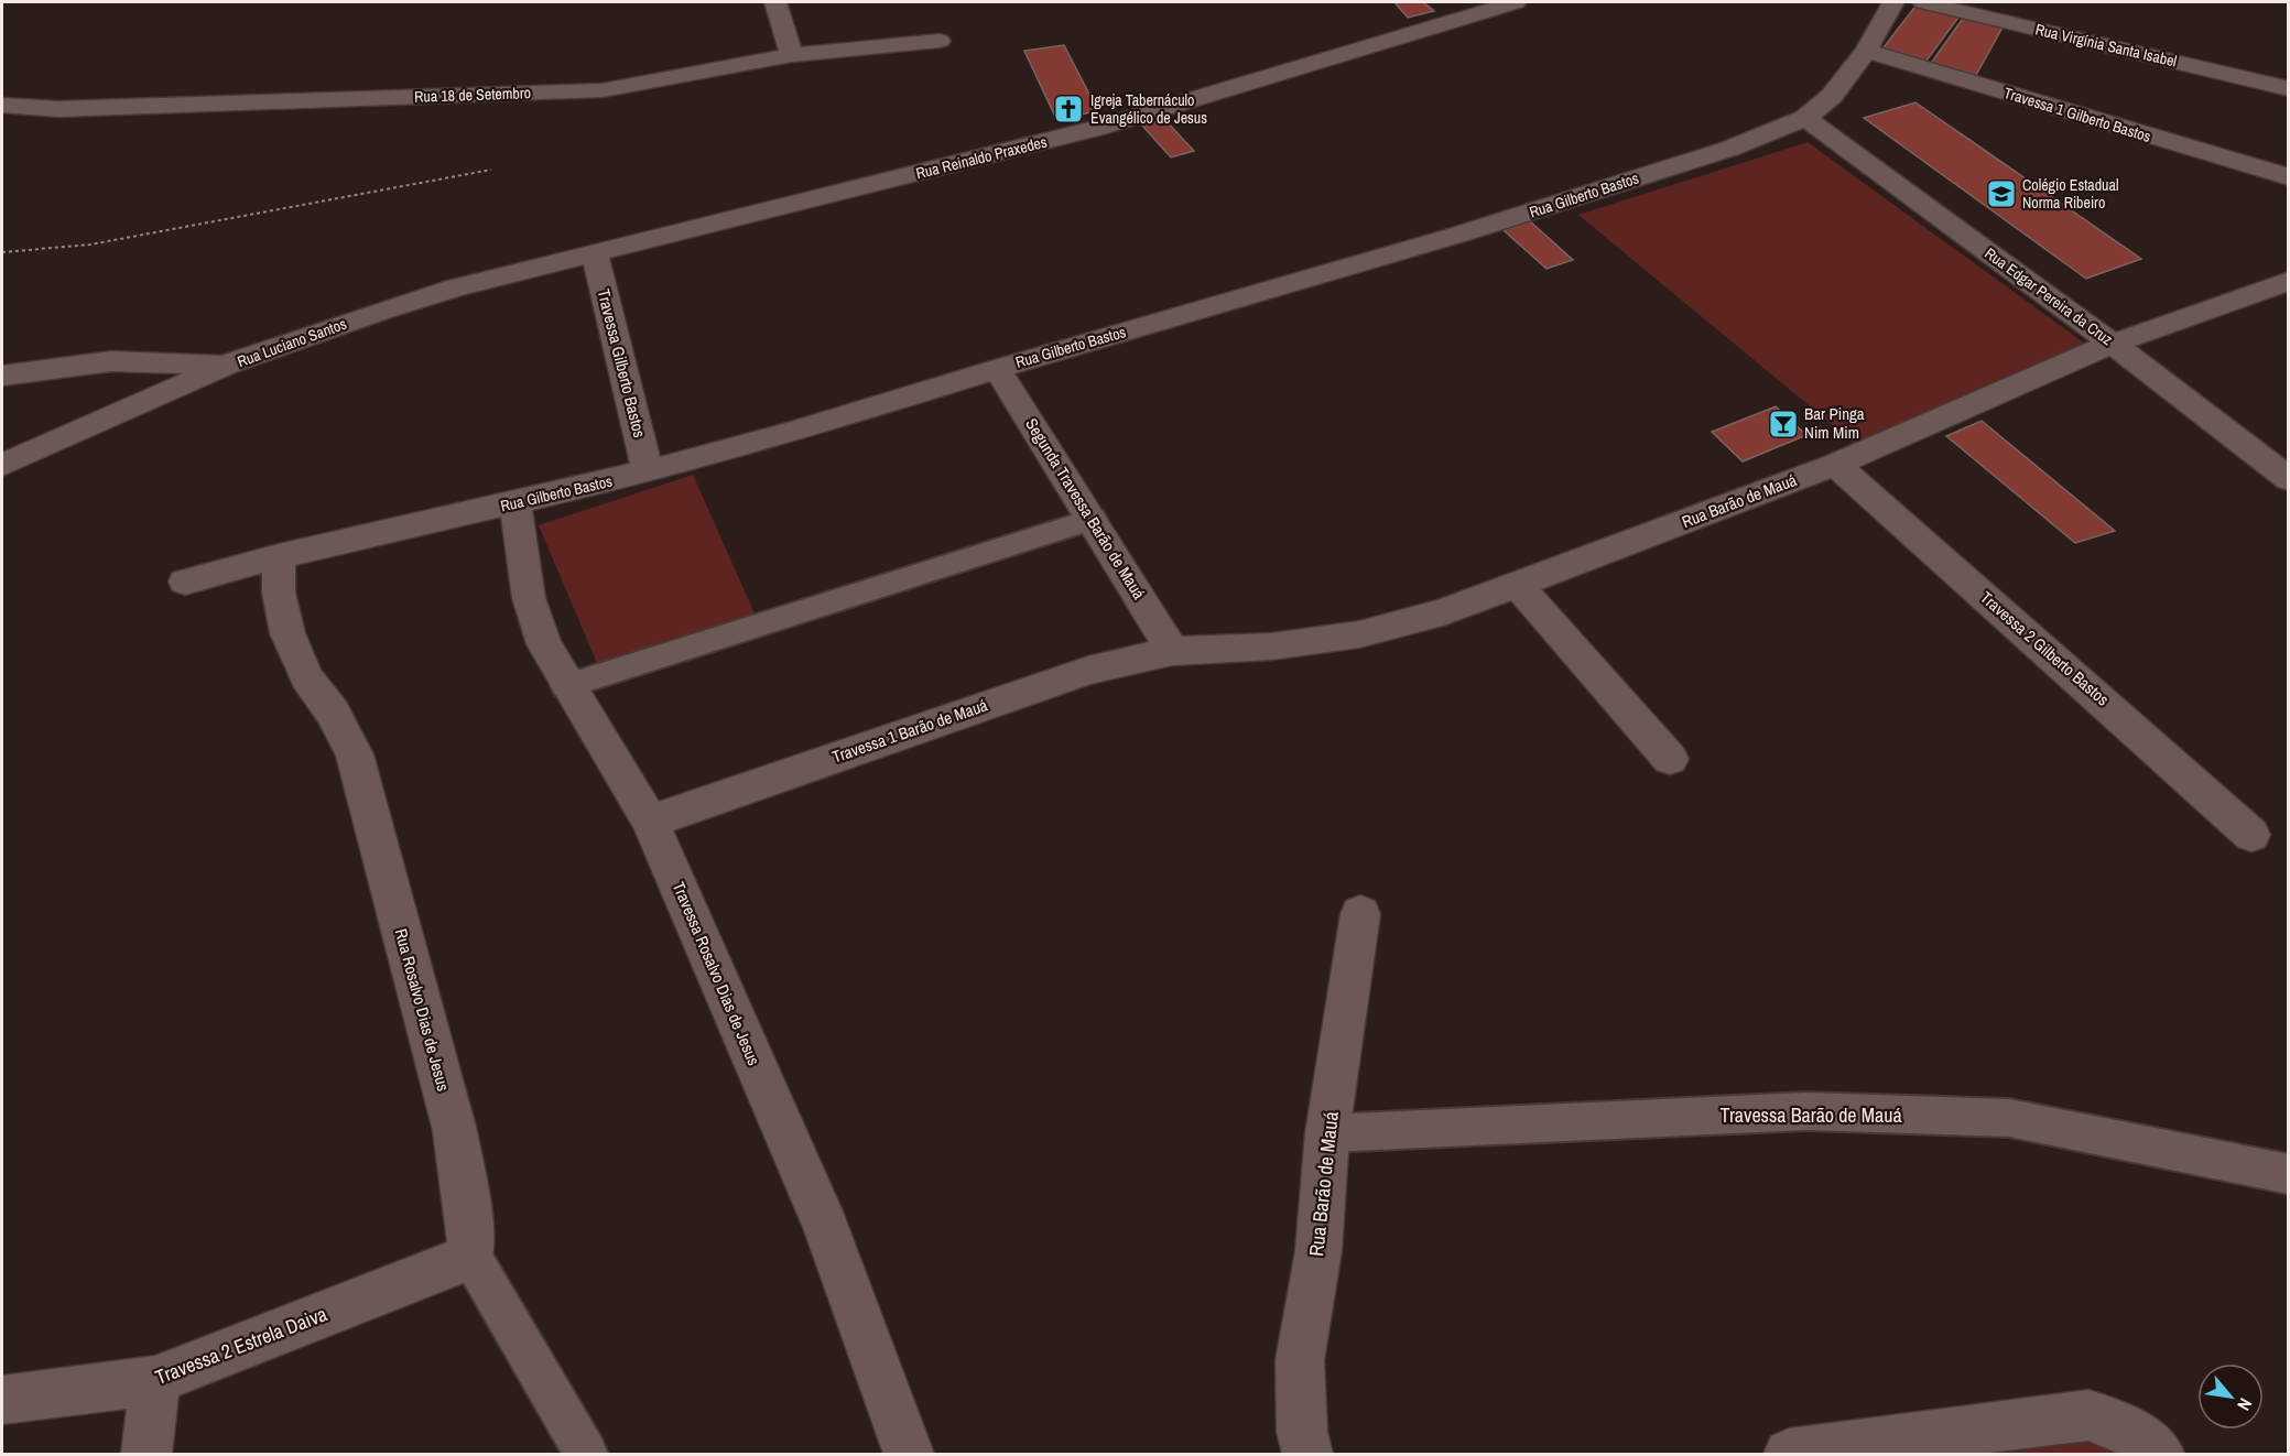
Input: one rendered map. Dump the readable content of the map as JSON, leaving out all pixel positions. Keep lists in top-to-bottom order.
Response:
{
  "streets": {
    "street": [
      "Rua Virgínia Santa Isabel",
      "Rua 18 de Setembro",
      "Travessa 1 Gilberto Bastos",
      "Rua Reinaldo Praxedes",
      "Rua Gilberto Bastos",
      "Rua Edgar Pereira da Cruz",
      "Rua Luciano Santos",
      "Travessa Gilberto Bastos",
      "Rua Barão de Mauá",
      "Segunda Travessa Barão de Mauá",
      "Travessa 2 Gilberto Bastos",
      "Travessa 1 Barão de Mauá",
      "Travessa Rosalvo Dias de Jesus",
      "Rua Rosalvo Dias de Jesus",
      "Travessa 2 Estrela Daiva"
    ],
    "lane": ["Travessa Barão de Mauá"]
  },
  "crossings": [
    ["Travessa 1 Gilberto Bastos", "Rua Gilberto Bastos"],
    ["Rua Reinaldo Praxedes", "Rua Luciano Santos"],
    ["Rua Reinaldo Praxedes", "Travessa Gilberto Bastos"],
    ["Rua Gilberto Bastos", "Rua Edgar Pereira da Cruz"],
    ["Rua Gilberto Bastos", "Travessa Gilberto Bastos"],
    ["Rua Gilberto Bastos", "Segunda Travessa Barão de Mauá"],
    ["Rua Gilberto Bastos", "Travessa Rosalvo Dias de Jesus"],
    ["Rua Gilberto Bastos", "Rua Rosalvo Dias de Jesus"],
    ["Rua Edgar Pereira da Cruz", "Rua Barão de Mauá"],
    ["Rua Luciano Santos", "Travessa Gilberto Bastos"],
    ["Rua Barão de Mauá", "Segunda Travessa Barão de Mauá"],
    ["Rua Barão de Mauá", "Travessa 2 Gilberto Bastos"],
    ["Rua Barão de Mauá", "Travessa 1 Barão de Mauá"],
    ["Rua Barão de Mauá", "Travessa Barão de Mauá"],
    ["Segunda Travessa Barão de Mauá", "Travessa 1 Barão de Mauá"],
    ["Travessa 1 Barão de Mauá", "Travessa Rosalvo Dias de Jesus"],
    ["Rua Rosalvo Dias de Jesus", "Travessa 2 Estrela Daiva"]
  ],
  "places": {
    "church": ["Igreja Tabernáculo Evangélico de Jesus"],
    "school or university": ["Colégio Estadual Norma Ribeiro"],
    "bar": ["Bar Pinga Nim Mim"]
  },
  "north": "bottom right"
}
